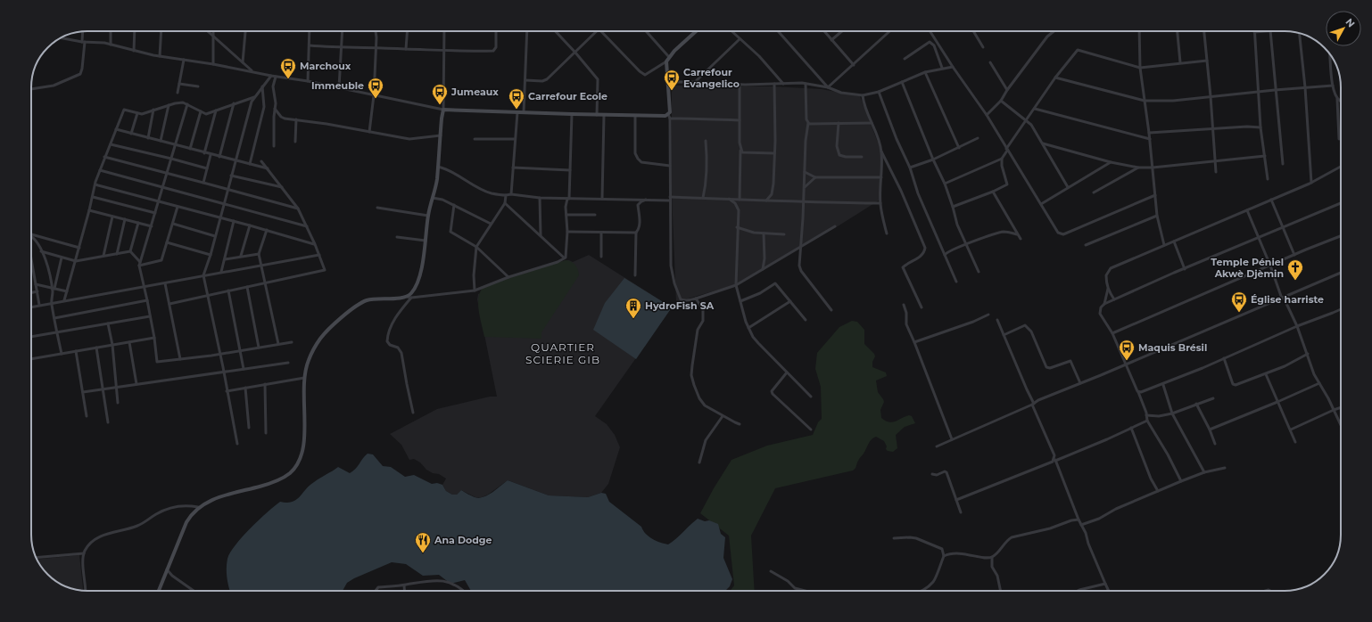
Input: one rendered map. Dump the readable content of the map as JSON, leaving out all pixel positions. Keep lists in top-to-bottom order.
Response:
{
  "districts": ["QUARTIER SCIERIE GIB"],
  "places": {
    "bus stop": [
      "Marchoux",
      "Carrefour Evangelico",
      "Immeuble",
      "Jumeaux",
      "Carrefour Ecole",
      "Église harriste",
      "Maquis Brésil"
    ],
    "church": ["Temple Péniel Akwè Djèmin"],
    "building": ["HydroFish SA"],
    "restaurant": ["Ana Dodge"]
  },
  "north": "top right"
}
